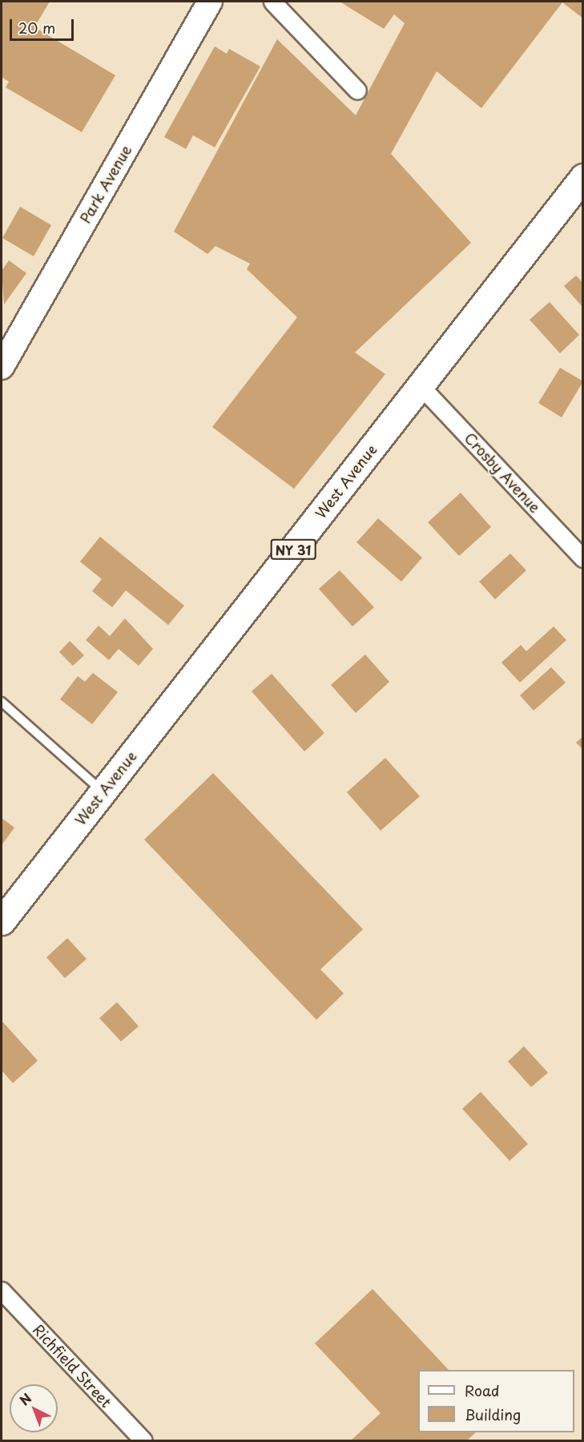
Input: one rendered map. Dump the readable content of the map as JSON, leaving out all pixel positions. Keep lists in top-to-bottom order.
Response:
{
  "streets": {
    "highway": ["West Avenue", "NY 31"],
    "main road": ["Park Avenue"],
    "street": ["Crosby Avenue", "Richfield Street"]
  },
  "crossings": [
    ["Crosby Avenue", "West Avenue"]
  ],
  "legend": ["Road", "Building"],
  "scale_bar": "20 m",
  "north": "top left"
}
